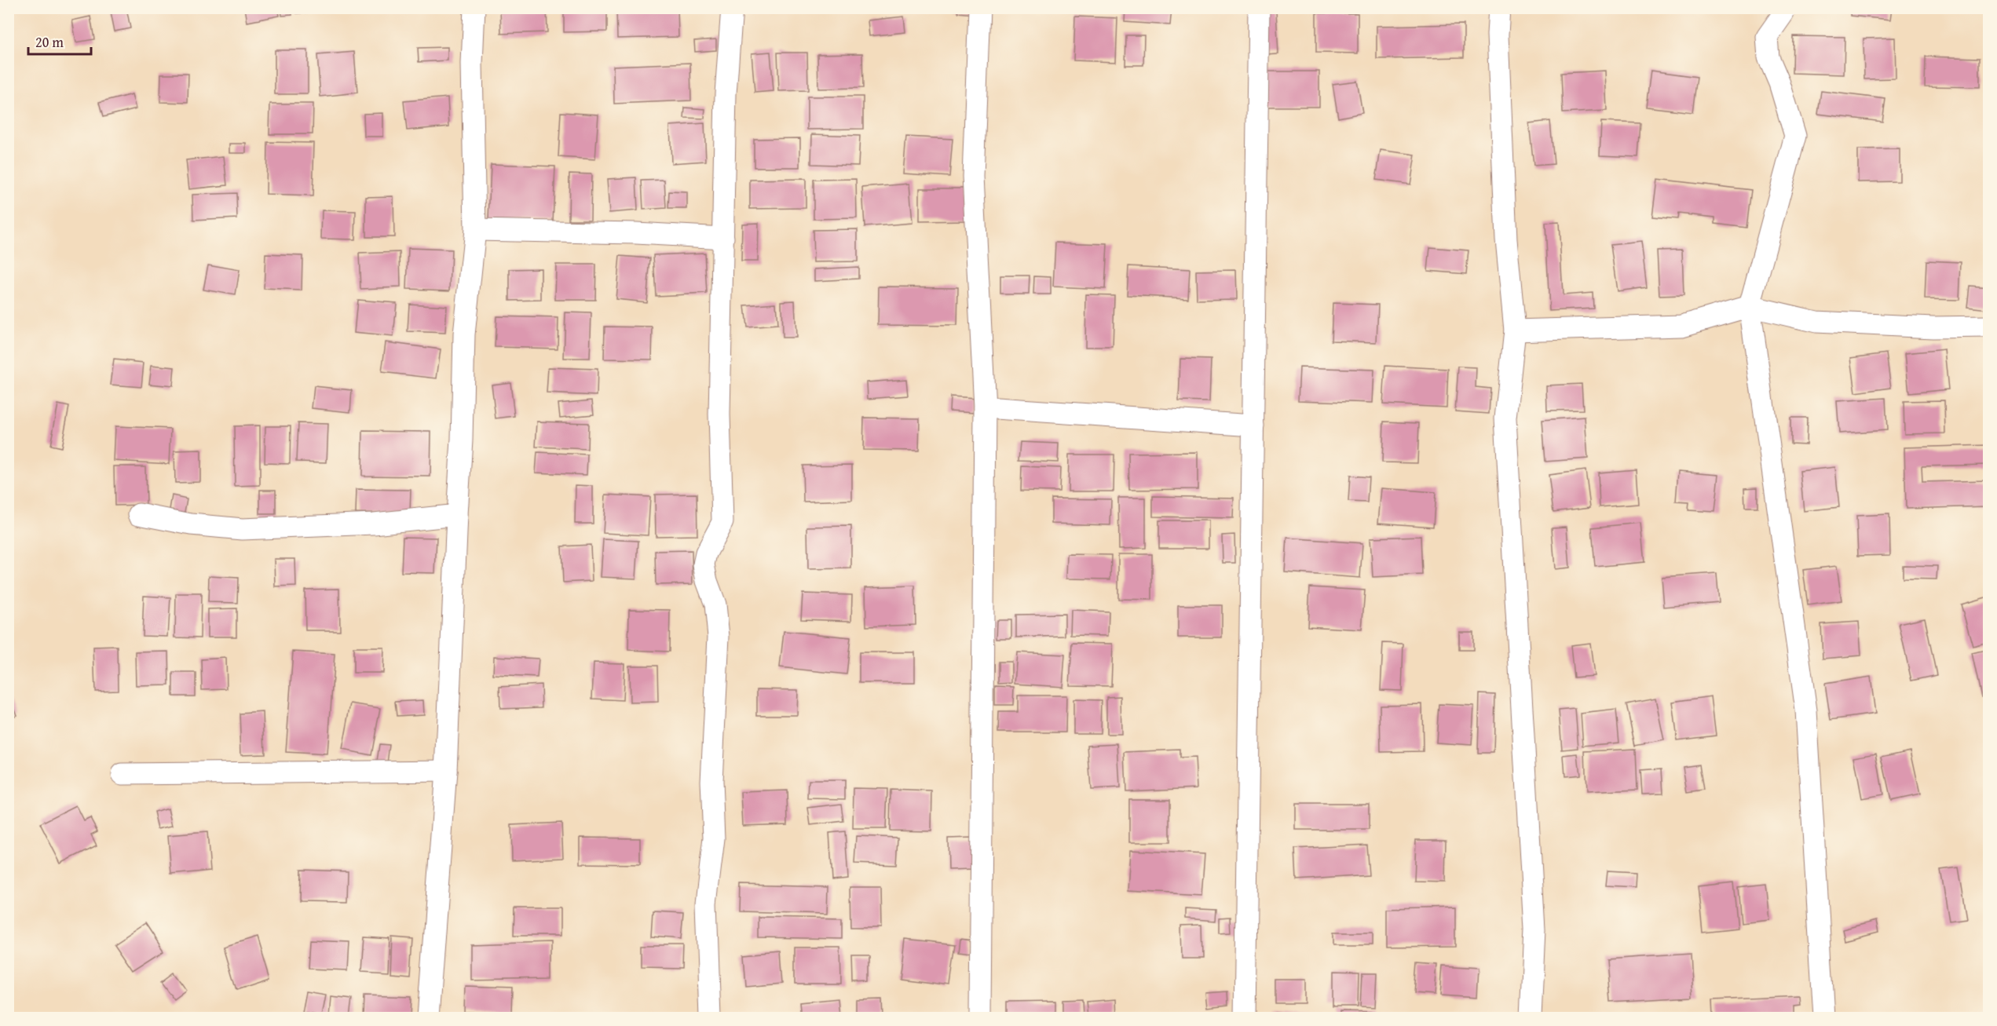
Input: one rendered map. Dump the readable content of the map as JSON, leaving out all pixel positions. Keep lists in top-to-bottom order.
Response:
{
  "scale_bar": "20 m"
}
